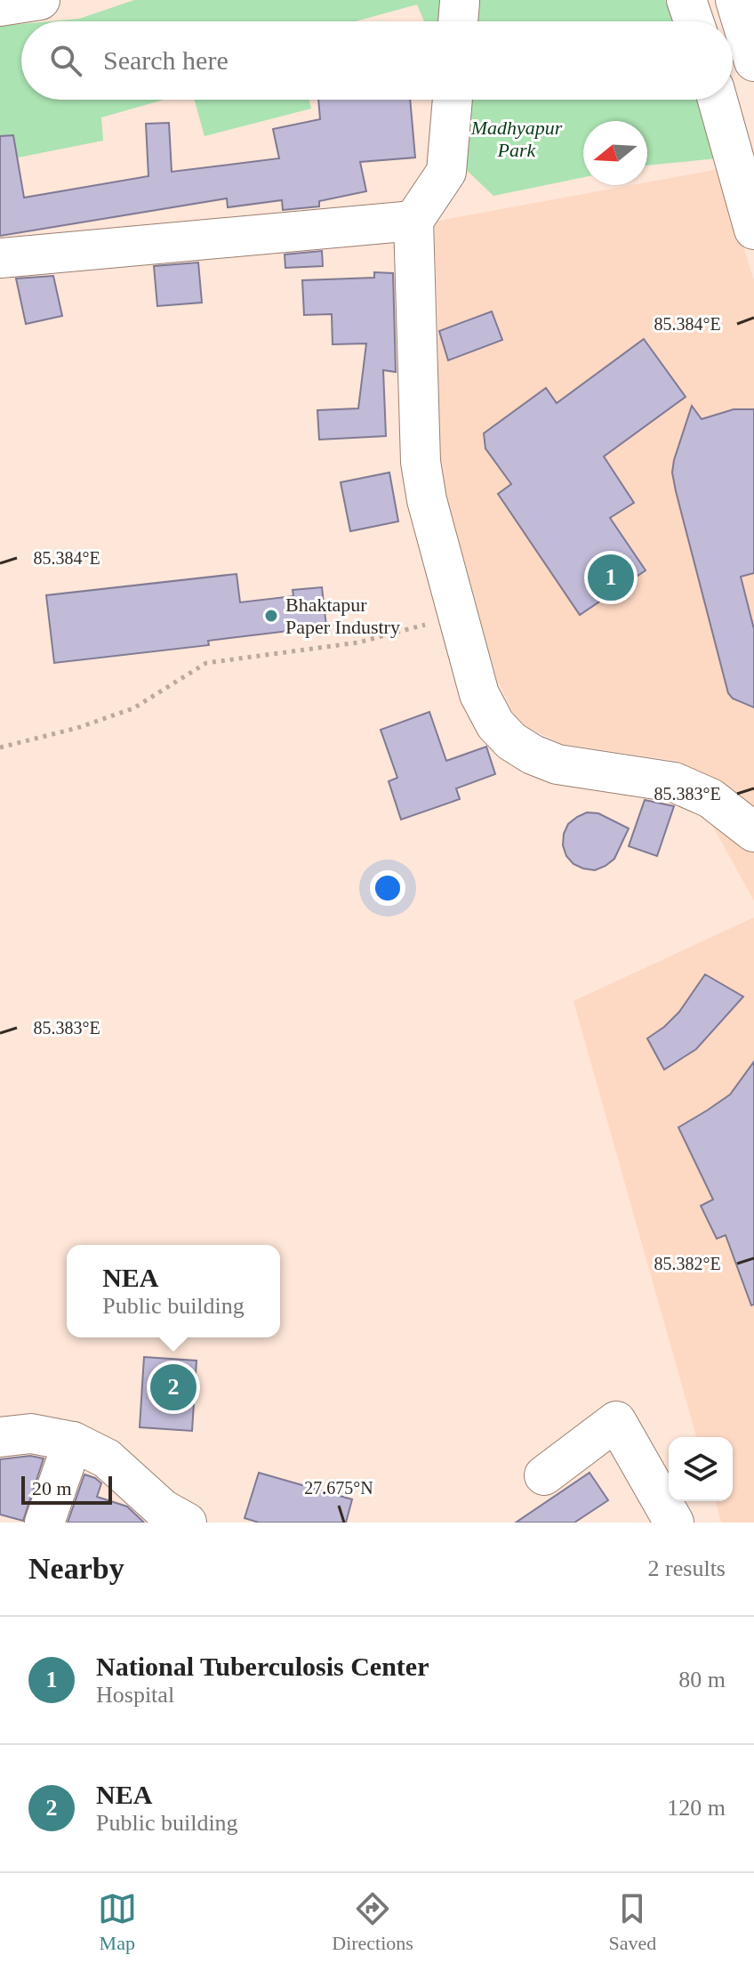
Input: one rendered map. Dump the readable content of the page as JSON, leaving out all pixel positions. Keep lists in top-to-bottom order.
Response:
{
  "parks": ["Madhyapur Park"],
  "places": ["Bhaktapur Paper Industry"],
  "scale_bar": "20 m",
  "north": "left",
  "page": {
    "search": "Search here",
    "pins": ["1", "2"],
    "popup": ["NEA", "Public building"],
    "scale": "20 m",
    "heading": ["Nearby", "2 results"],
    "list": [
      {
        "mark": "1",
        "name": "National Tuberculosis Center",
        "note": "Hospital",
        "value": "80 m"
      },
      {
        "mark": "2",
        "name": "NEA",
        "note": "Public building",
        "value": "120 m"
      }
    ],
    "nav": ["Map", "Directions", "Saved"]
  },
  "coordinates": [
    "85.384°E",
    "85.383°E",
    "85.382°E",
    "27.675°N"
  ]
}
